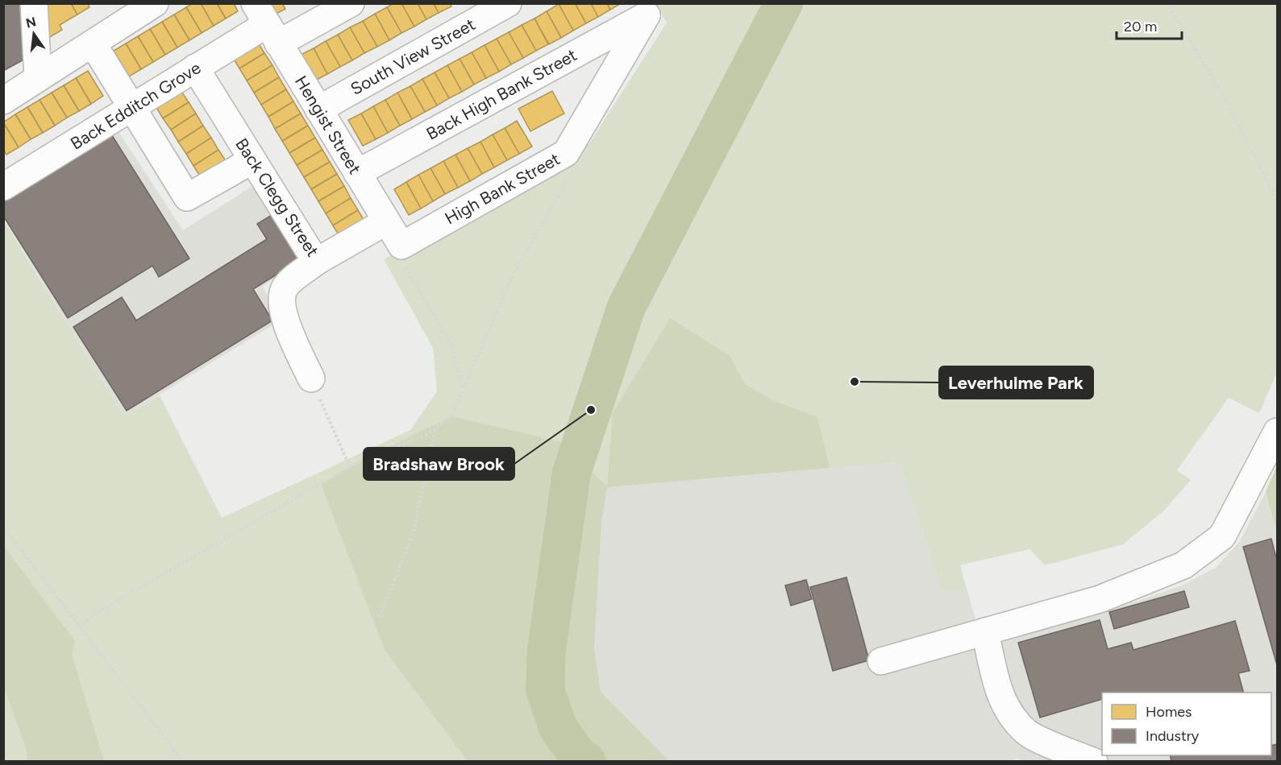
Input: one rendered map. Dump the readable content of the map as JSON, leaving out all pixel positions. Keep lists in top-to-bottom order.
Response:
{
  "streets": {
    "street": [
      "South View Street",
      "Back High Bank Street",
      "Back Edditch Grove",
      "Hengist Street",
      "High Bank Street",
      "Back Clegg Street"
    ]
  },
  "crossings": [
    ["South View Street", "Hengist Street"],
    ["Back High Bank Street", "Hengist Street"],
    ["Back High Bank Street", "High Bank Street"],
    ["Back Edditch Grove", "Hengist Street"],
    ["Back Edditch Grove", "Back Clegg Street"],
    ["Hengist Street", "High Bank Street"],
    ["Hengist Street", "Back Clegg Street"]
  ],
  "places": ["Leverhulme Park", "Bradshaw Brook"],
  "legend": ["Homes", "Industry"],
  "scale_bar": "20 m",
  "north": "top"
}
